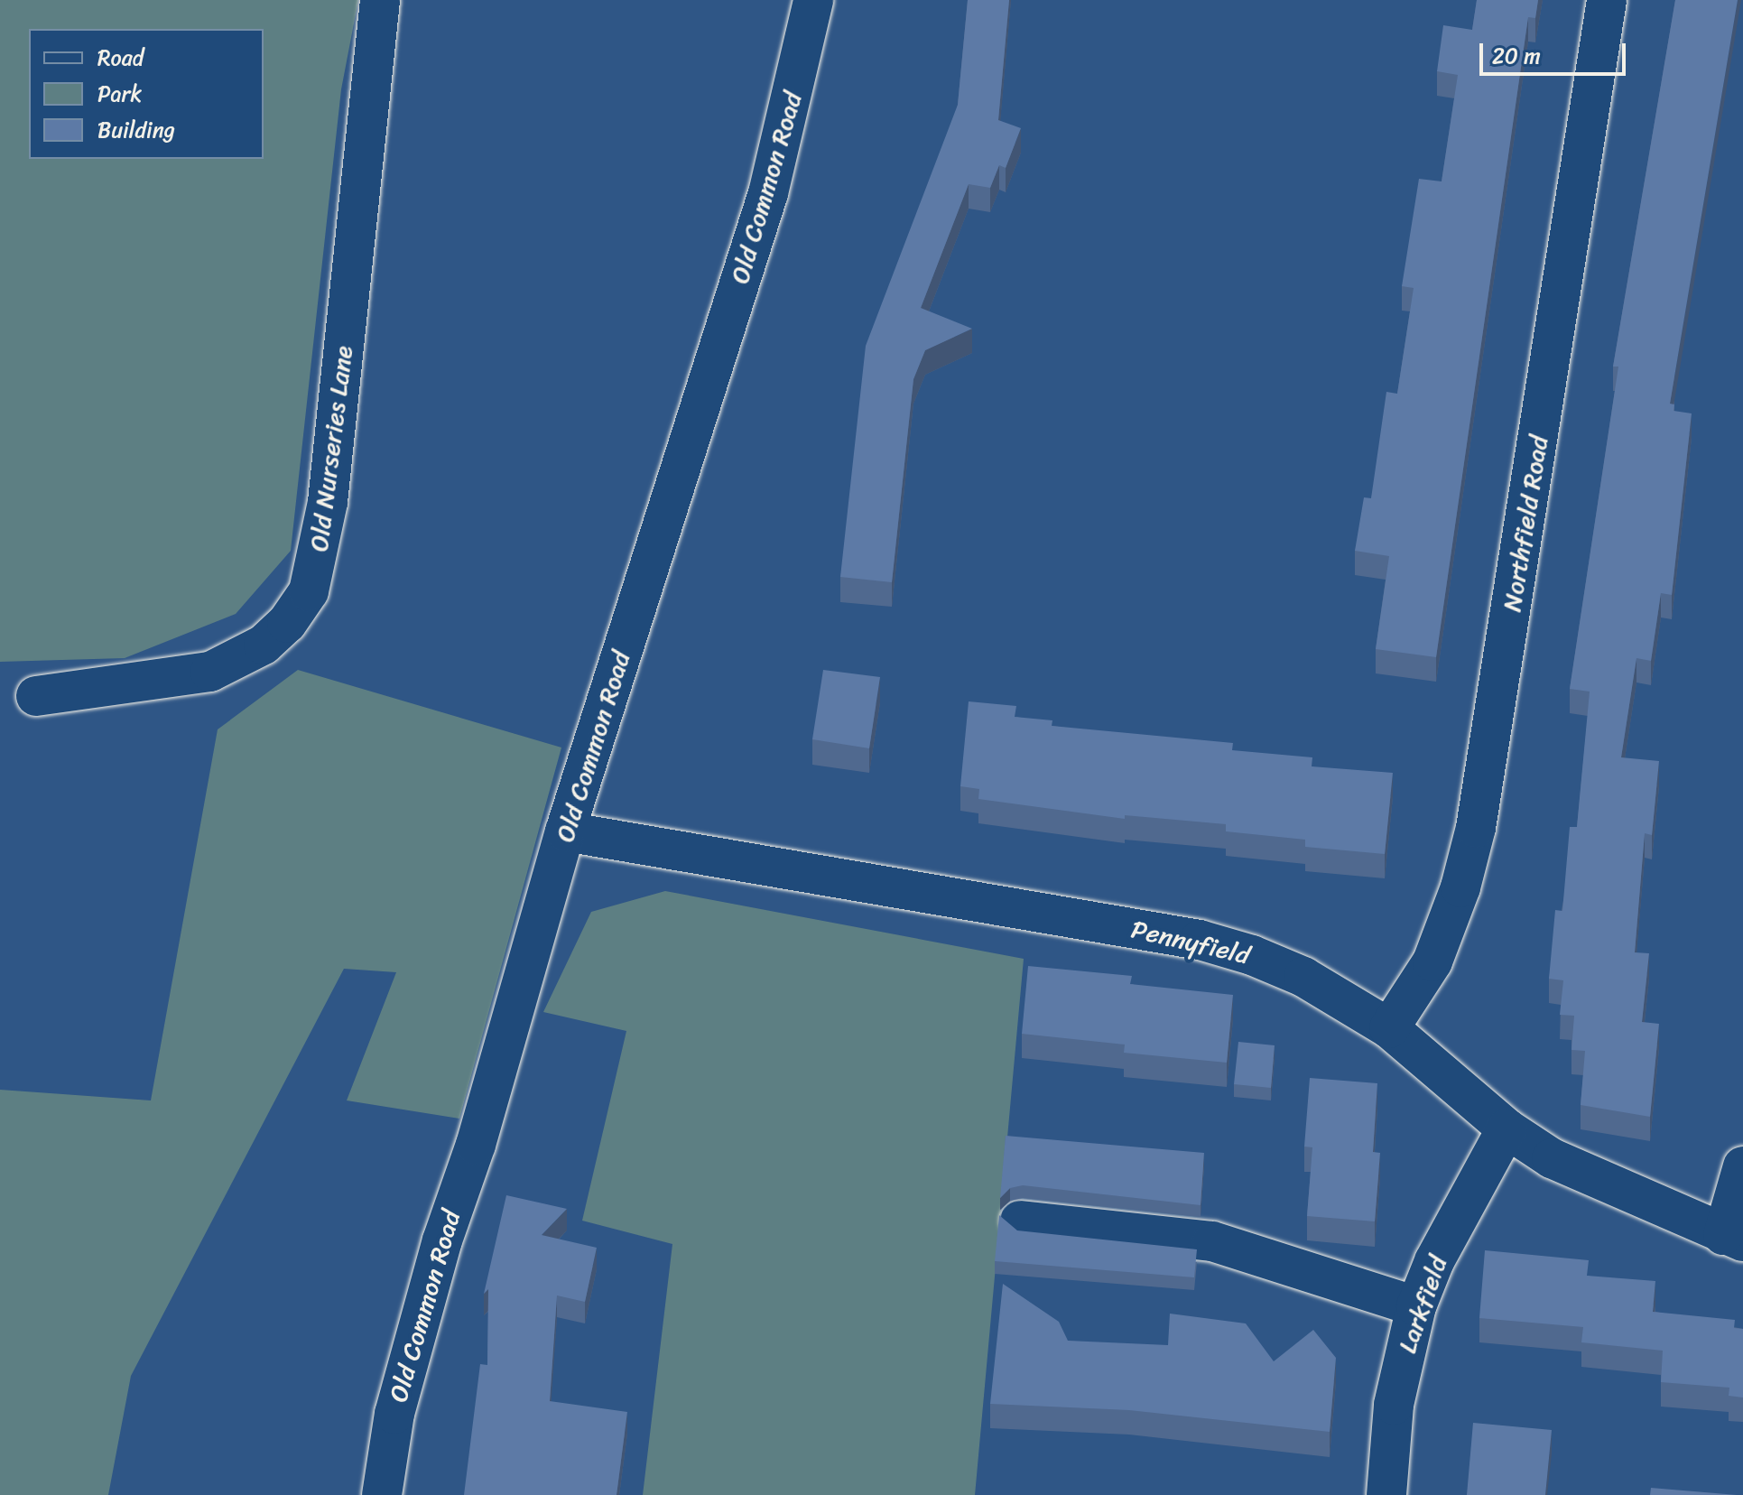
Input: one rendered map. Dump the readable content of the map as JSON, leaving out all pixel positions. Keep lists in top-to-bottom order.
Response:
{
  "streets": {
    "street": [
      "Old Common Road",
      "Old Nurseries Lane",
      "Northfield Road",
      "Pennyfield",
      "Larkfield"
    ]
  },
  "crossings": [
    ["Old Common Road", "Pennyfield"],
    ["Northfield Road", "Pennyfield"],
    ["Pennyfield", "Larkfield"]
  ],
  "legend": ["Road", "Park", "Building"],
  "scale_bar": "20 m"
}
